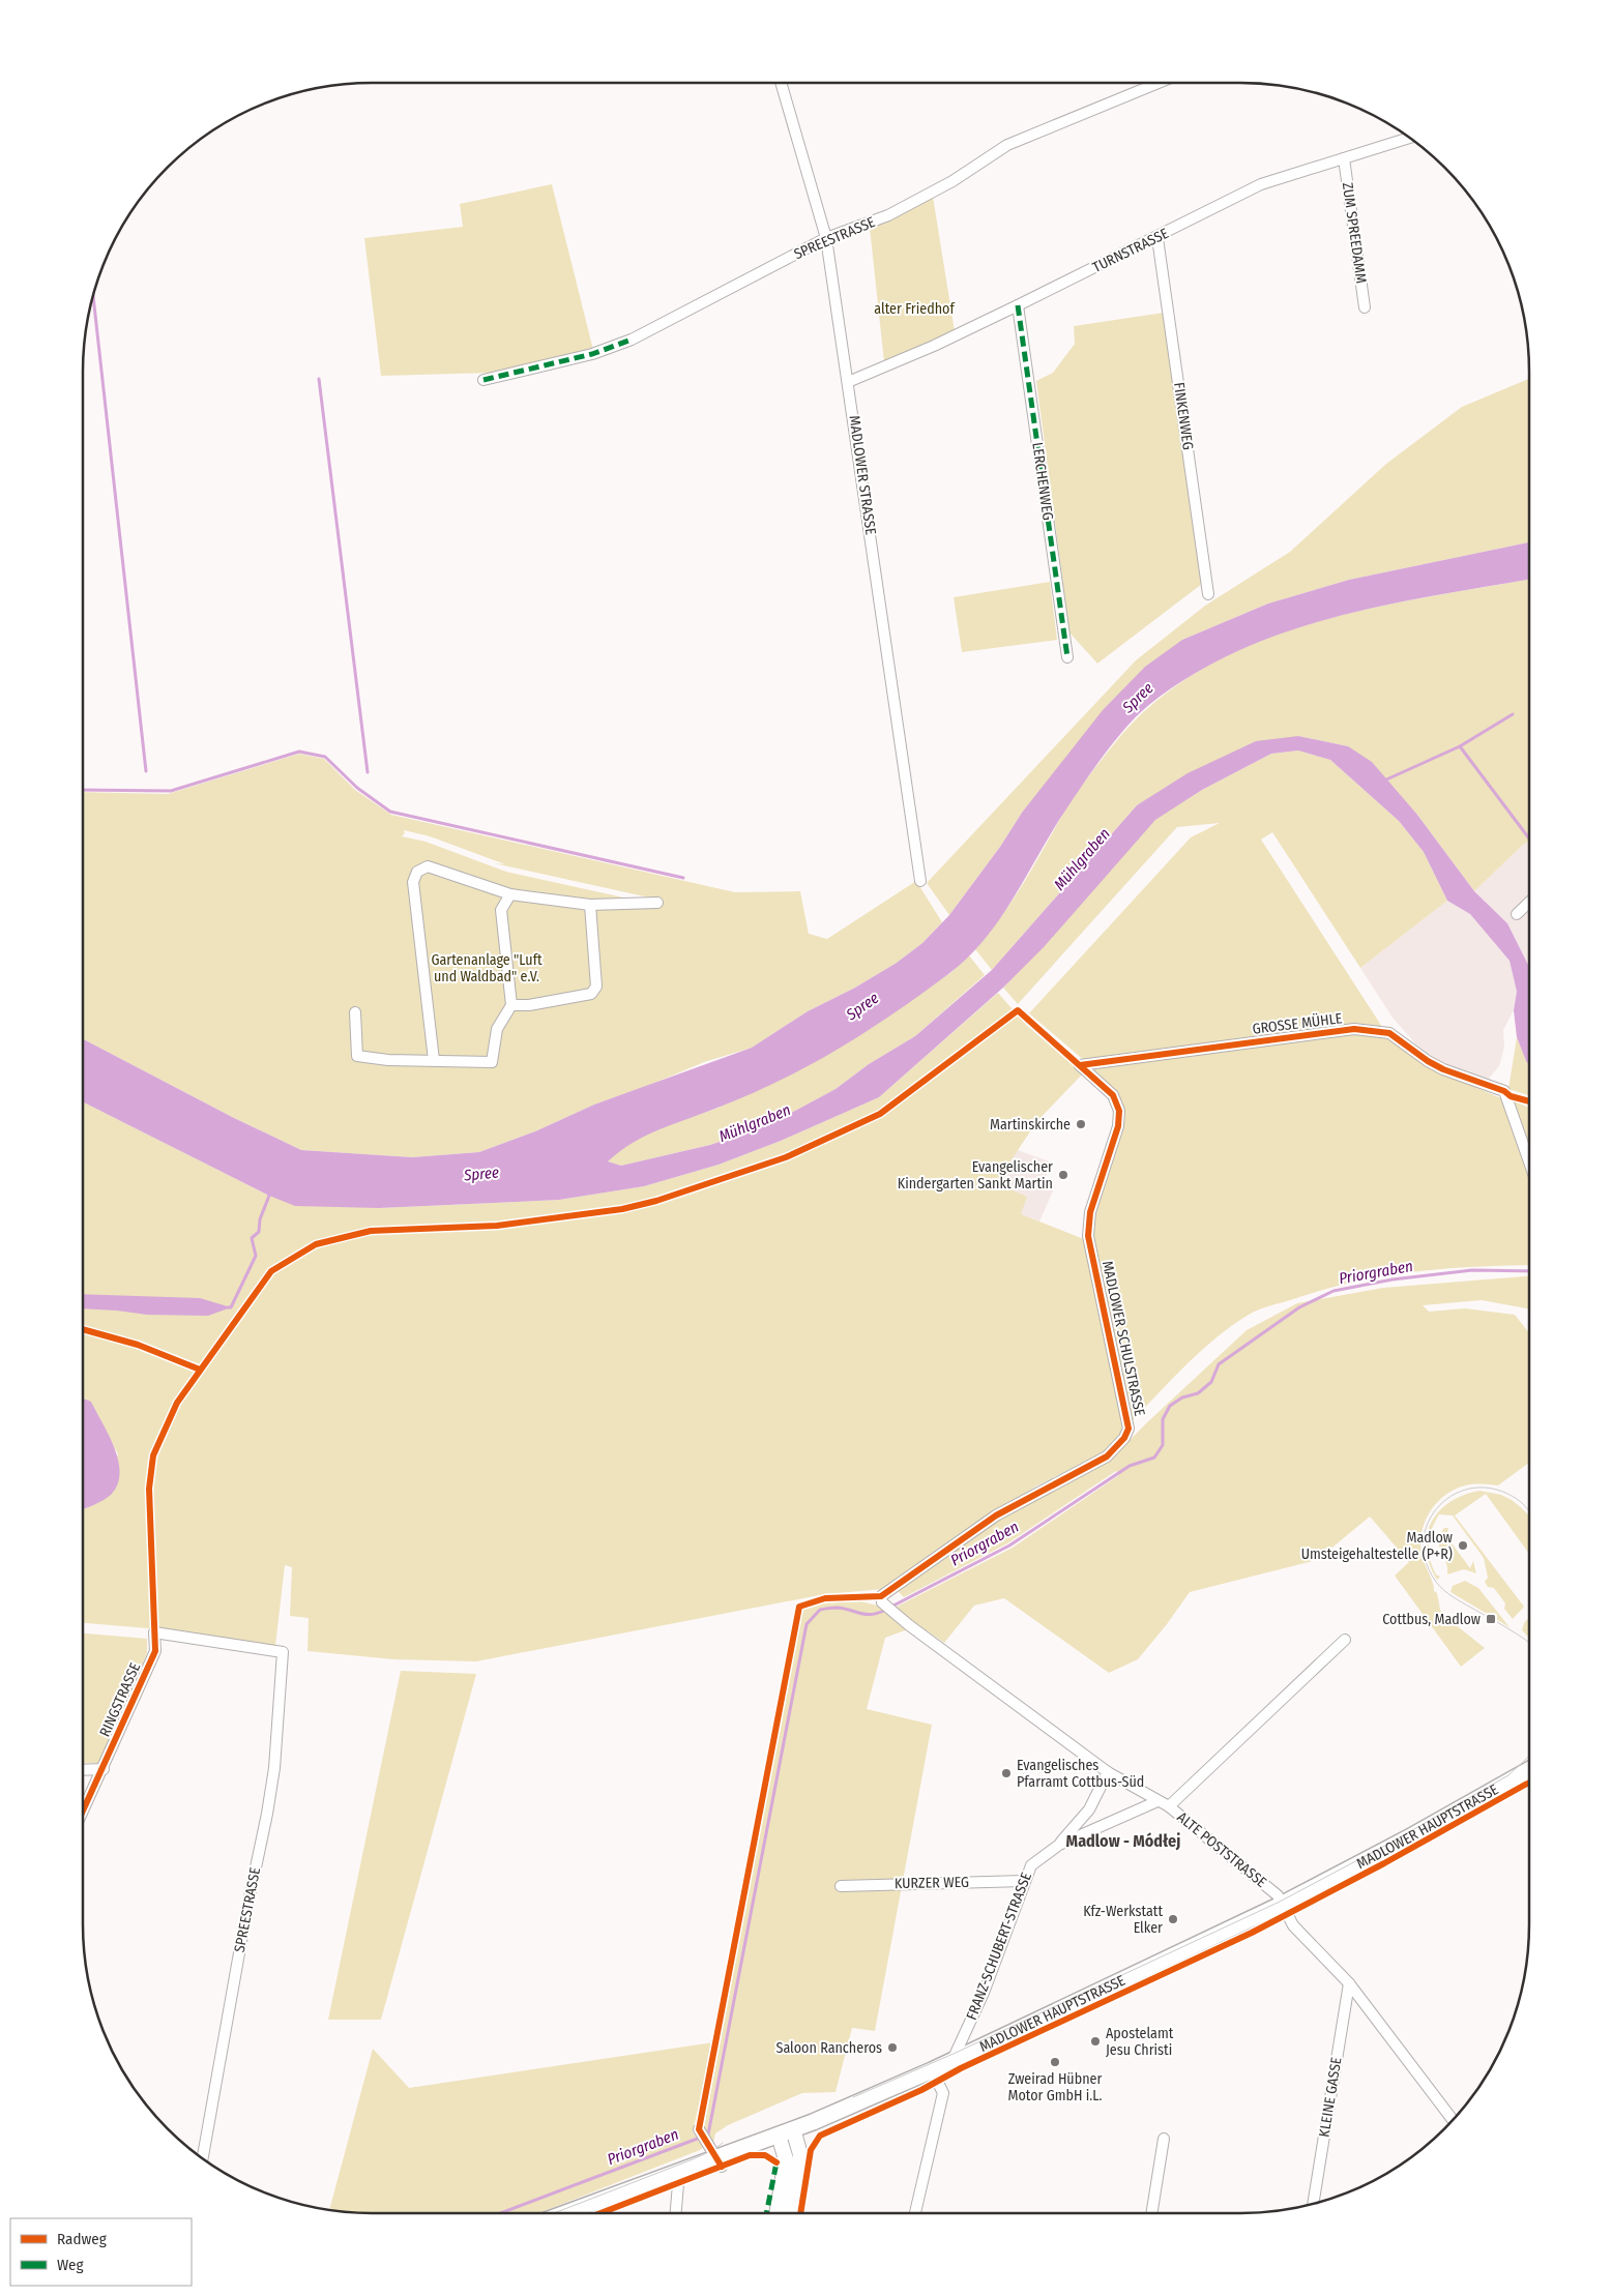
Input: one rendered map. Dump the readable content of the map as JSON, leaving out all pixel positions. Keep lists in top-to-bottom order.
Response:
{
  "streets": {
    "main road": ["MADLOWER HAUPTSTRASSE"],
    "street": [
      "ZUM SPREEDAMM",
      "SPREESTRASSE",
      "TURNSTRASSE",
      "FINKENWEG",
      "MADLOWER STRASSE",
      "LERCHENWEG",
      "GROSSE MÜHLE",
      "MADLOWER SCHULSTRASSE",
      "RINGSTRASSE",
      "ALTE POSTSTRASSE",
      "KURZER WEG",
      "FRANZ-SCHUBERT-STRASSE",
      "KLEINE GASSE"
    ]
  },
  "crossings": [
    ["ZUM SPREEDAMM", "TURNSTRASSE"],
    ["SPREESTRASSE", "MADLOWER STRASSE"],
    ["SPREESTRASSE", "RINGSTRASSE"],
    ["TURNSTRASSE", "FINKENWEG"],
    ["TURNSTRASSE", "MADLOWER STRASSE"],
    ["TURNSTRASSE", "LERCHENWEG"],
    ["GROSSE MÜHLE", "MADLOWER SCHULSTRASSE"],
    ["MADLOWER SCHULSTRASSE", "ALTE POSTSTRASSE"],
    ["MADLOWER HAUPTSTRASSE", "ALTE POSTSTRASSE"],
    ["MADLOWER HAUPTSTRASSE", "FRANZ-SCHUBERT-STRASSE"],
    ["ALTE POSTSTRASSE", "FRANZ-SCHUBERT-STRASSE"],
    ["ALTE POSTSTRASSE", "KLEINE GASSE"],
    ["KURZER WEG", "FRANZ-SCHUBERT-STRASSE"]
  ],
  "districts": ["Madlow - Módłej"],
  "water": ["Spree", "Mühlgraben", "Priorgraben"],
  "parks": ["alter Friedhof", "Gartenanlage \"Luft und Waldbad\" e.V."],
  "places": {
    "other": [
      "Martinskirche",
      "Evangelischer Kindergarten Sankt Martin",
      "Madlow Umsteigehaltestelle (P+R)",
      "Evangelisches Pfarramt Cottbus-Süd",
      "Kfz-Werkstatt Elker",
      "Apostelamt Jesu Christi",
      "Saloon Rancheros",
      "Zweirad Hübner Motor GmbH i.L."
    ],
    "transit": ["Cottbus, Madlow"]
  },
  "legend": ["Radweg", "Weg"]
}
